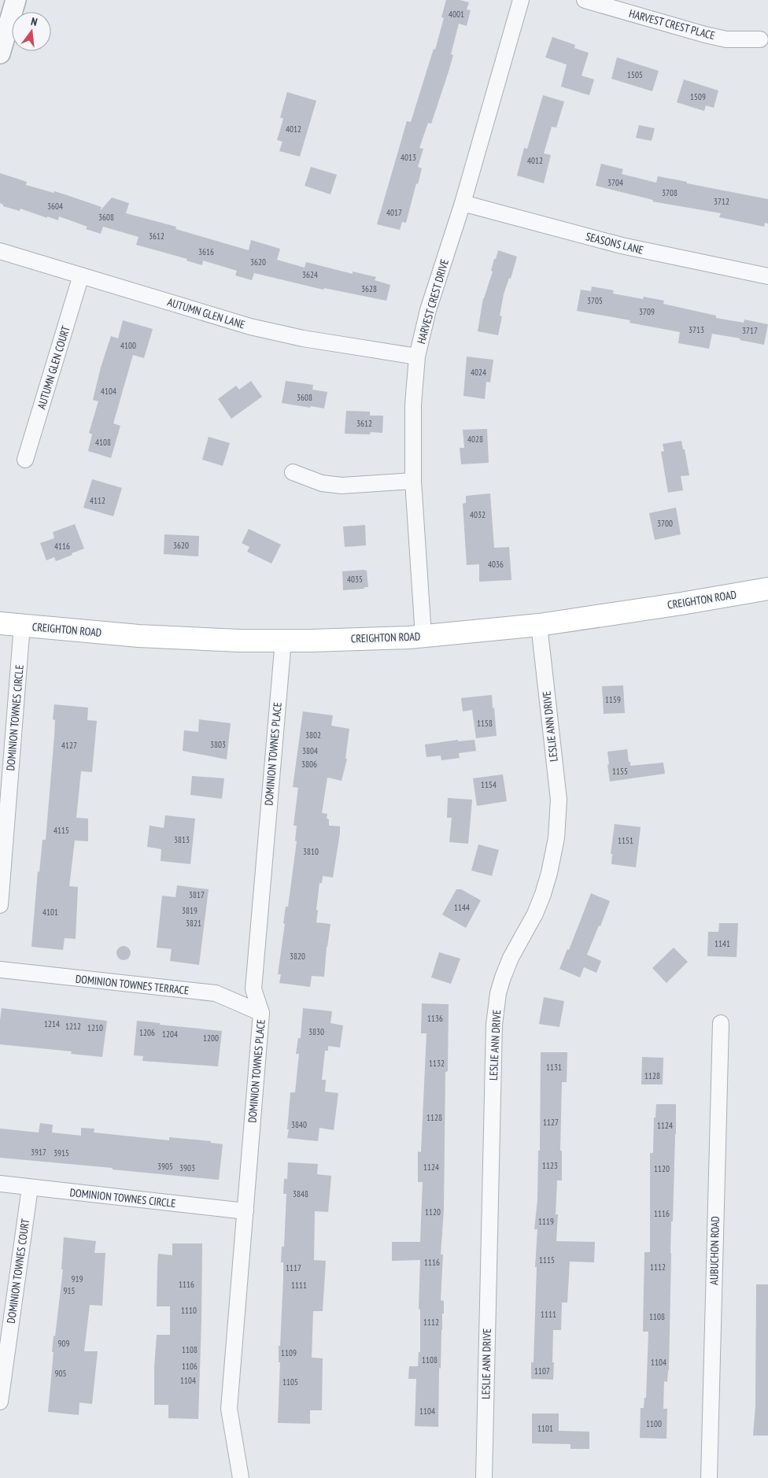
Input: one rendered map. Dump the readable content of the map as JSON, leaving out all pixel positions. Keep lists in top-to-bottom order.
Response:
{
  "streets": {
    "main road": ["CREIGHTON ROAD"],
    "street": [
      "HARVEST CREST PLACE",
      "SEASONS LANE",
      "HARVEST CREST DRIVE",
      "AUTUMN GLEN LANE",
      "AUTUMN GLEN COURT",
      "DOMINION TOWNES CIRCLE",
      "LESLIE ANN DRIVE",
      "DOMINION TOWNES PLACE",
      "DOMINION TOWNES TERRACE",
      "AUBUCHON ROAD",
      "DOMINION TOWNES COURT"
    ]
  },
  "crossings": [
    ["SEASONS LANE", "HARVEST CREST DRIVE"],
    ["HARVEST CREST DRIVE", "AUTUMN GLEN LANE"],
    ["HARVEST CREST DRIVE", "CREIGHTON ROAD"],
    ["AUTUMN GLEN LANE", "AUTUMN GLEN COURT"],
    ["CREIGHTON ROAD", "DOMINION TOWNES CIRCLE"],
    ["CREIGHTON ROAD", "LESLIE ANN DRIVE"],
    ["CREIGHTON ROAD", "DOMINION TOWNES PLACE"],
    ["DOMINION TOWNES CIRCLE", "DOMINION TOWNES PLACE"],
    ["DOMINION TOWNES CIRCLE", "DOMINION TOWNES COURT"],
    ["DOMINION TOWNES PLACE", "DOMINION TOWNES TERRACE"]
  ],
  "house_numbers": [
    "4001",
    "1505",
    "1509",
    "4012",
    "4013",
    "4012",
    "3704",
    "3708",
    "3712",
    "3604",
    "4017",
    "3608",
    "3612",
    "3616",
    "3620",
    "3624",
    "3628",
    "3705",
    "3709",
    "3713",
    "3717",
    "4100",
    "4024",
    "4104",
    "3608",
    "3612",
    "4028",
    "4108",
    "4112",
    "4032",
    "3700",
    "3620",
    "4116",
    "4036",
    "4035",
    "1159",
    "1158",
    "3802",
    "3803",
    "4127",
    "3804",
    "3806",
    "1155",
    "1154",
    "4115",
    "3813",
    "1151",
    "3810",
    "3817",
    "1144",
    "3819",
    "4101",
    "3821",
    "1141",
    "3820",
    "1136",
    "1214",
    "1212",
    "1210",
    "3830",
    "1206",
    "1204",
    "1200",
    "1132",
    "1131",
    "1128",
    "1128",
    "1127",
    "3840",
    "1124",
    "3917",
    "3915",
    "1123",
    "3905",
    "1124",
    "3903",
    "1120",
    "3848",
    "1120",
    "1116",
    "1119",
    "1115",
    "1116",
    "1112",
    "1117",
    "919",
    "1116",
    "1111",
    "915",
    "1110",
    "1111",
    "1108",
    "1112",
    "909",
    "1108",
    "1109",
    "1108",
    "1104",
    "1106",
    "1107",
    "905",
    "1104",
    "1105",
    "1104",
    "1100",
    "1101"
  ],
  "north": "top"
}
